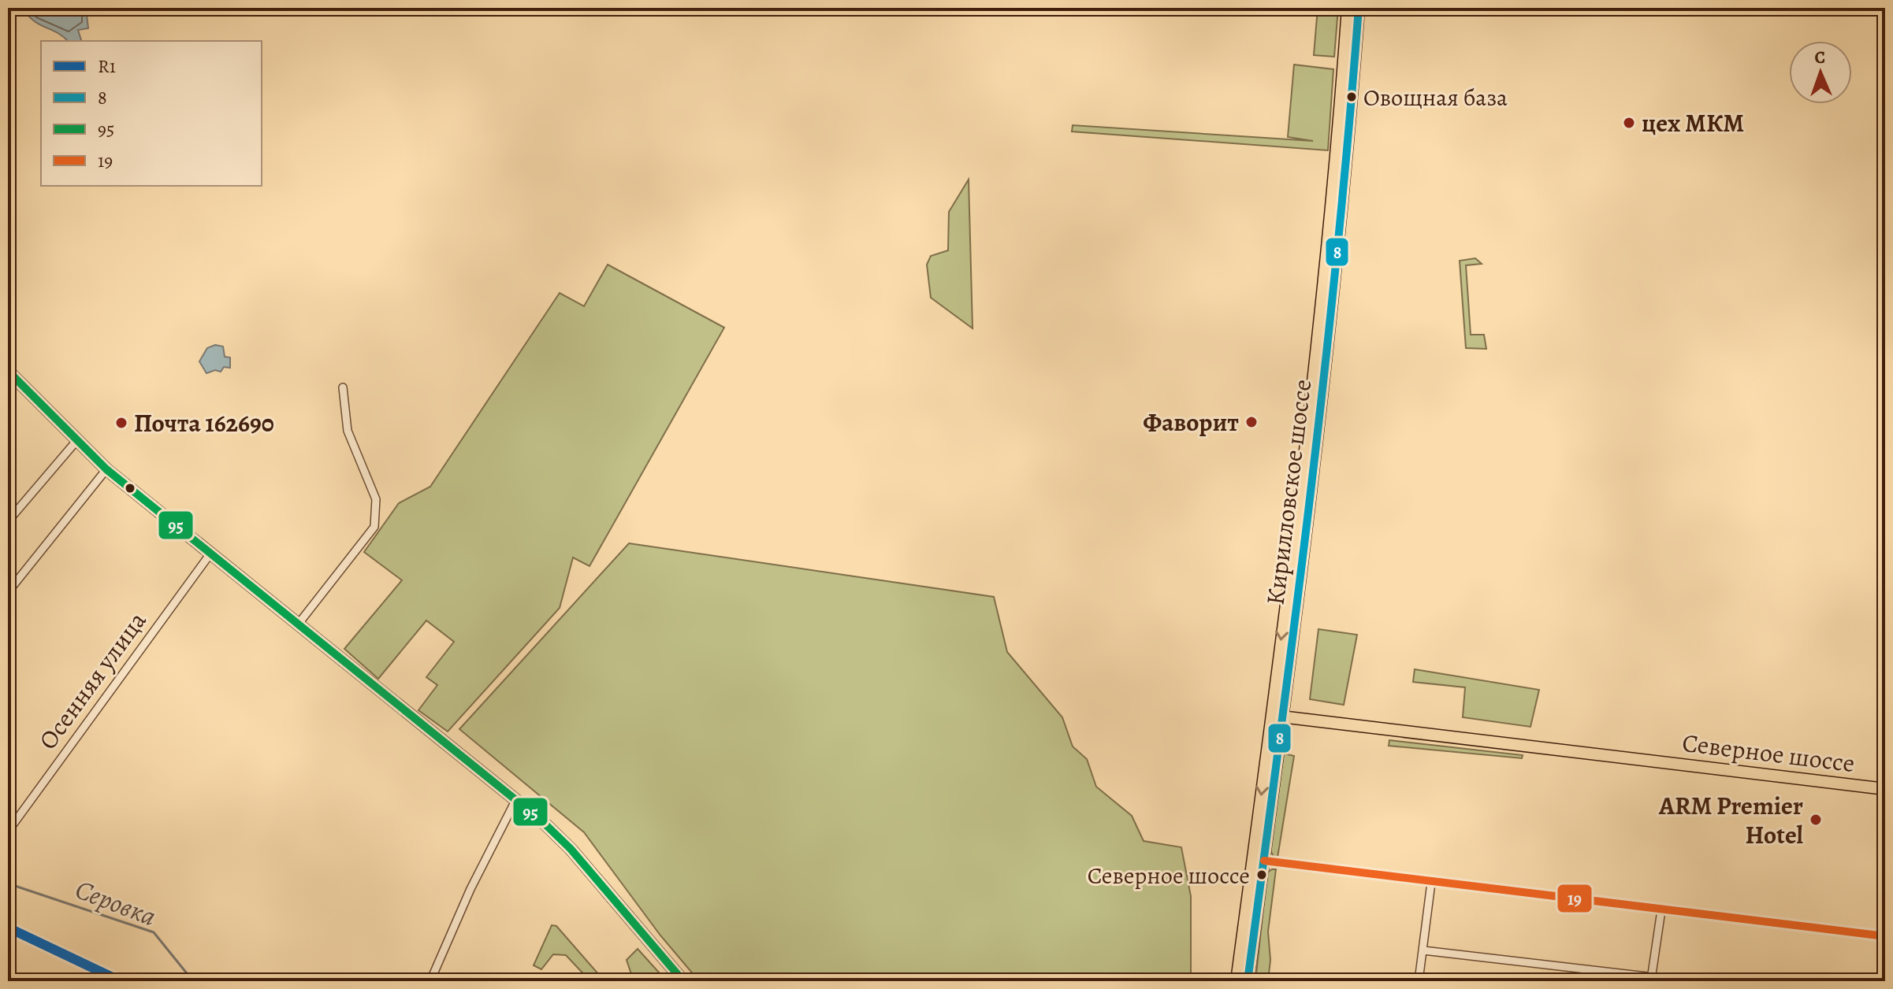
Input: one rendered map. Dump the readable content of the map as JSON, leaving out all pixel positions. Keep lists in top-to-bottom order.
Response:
{
  "streets": {
    "main road": ["Кирилловское шоссе", "Северное шоссе"],
    "street": ["Осенняя улица"]
  },
  "crossings": [
    ["Кирилловское шоссе", "Северное шоссе"]
  ],
  "water": ["Серовка"],
  "places": [
    "Овощная база",
    "цех МКМ",
    "Фаворит",
    "Почта 162690",
    "ARM Premier Hotel",
    "Северное шоссе"
  ],
  "lines": [
    "transit line 8",
    "transit line 95",
    "transit line 19",
    "transit line R1"
  ],
  "legend": [
    "R1",
    "8",
    "95",
    "19"
  ],
  "north": "top"
}
